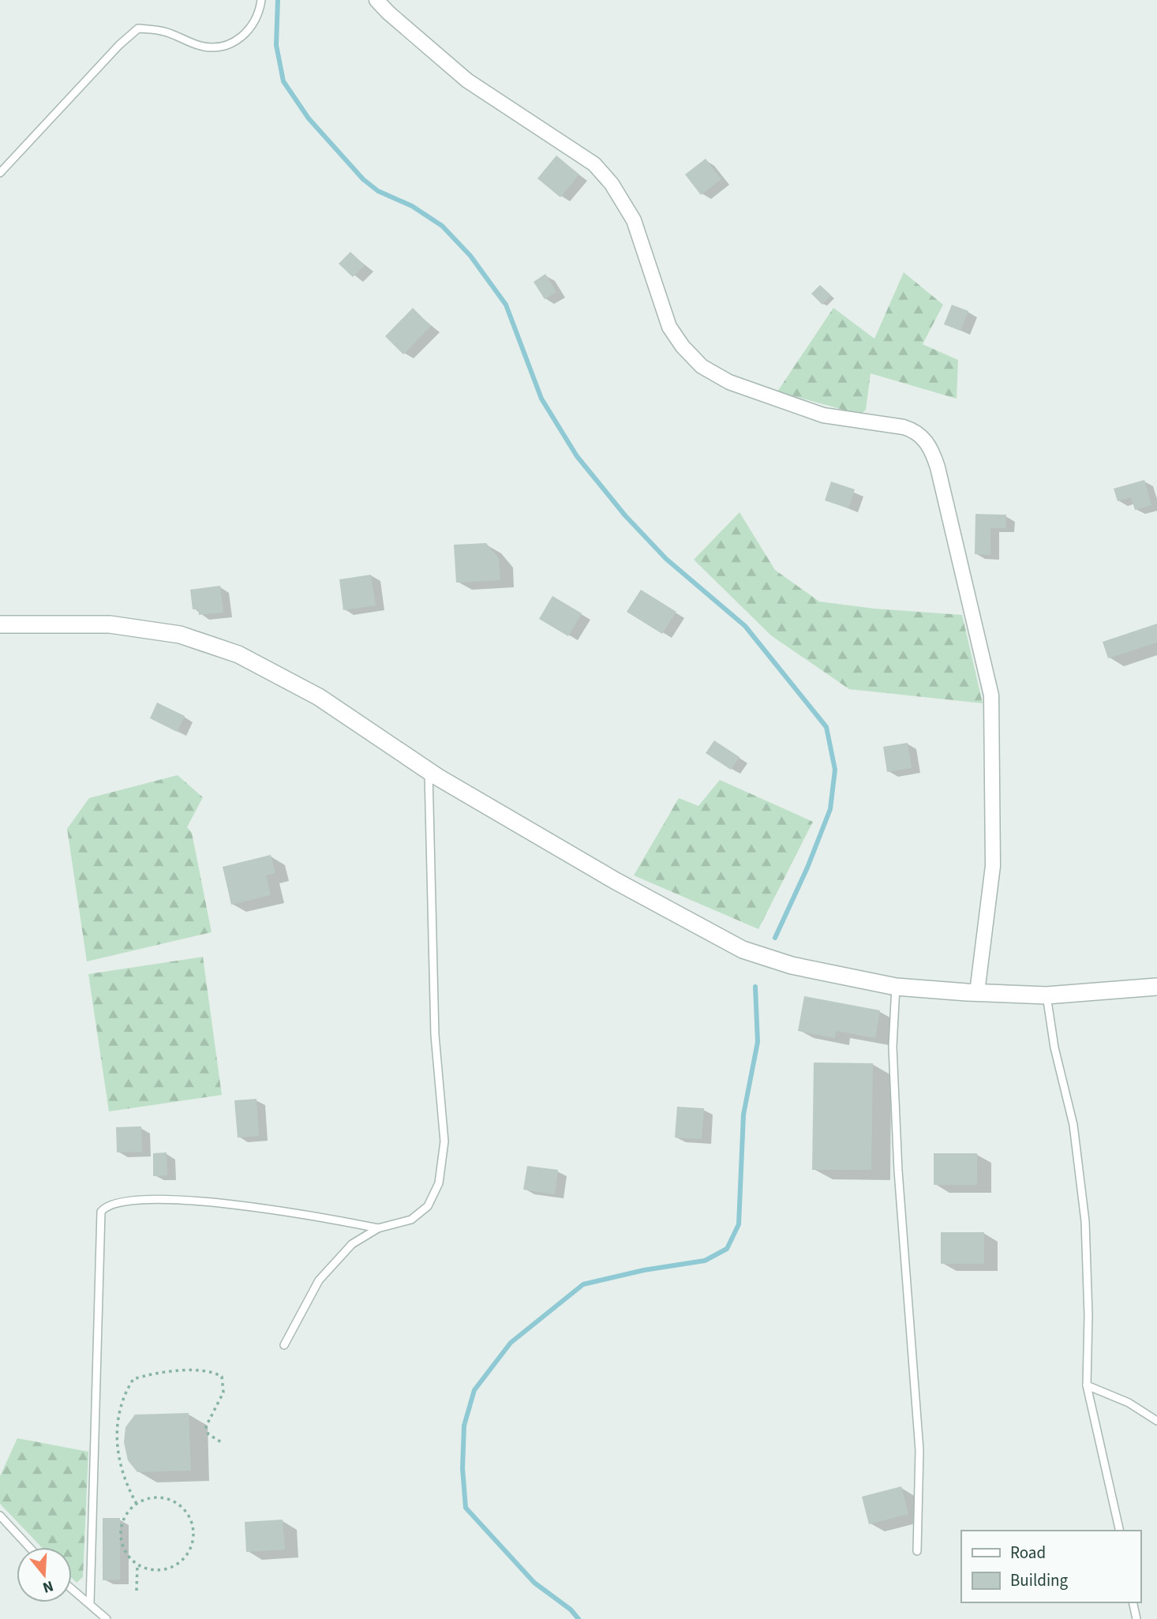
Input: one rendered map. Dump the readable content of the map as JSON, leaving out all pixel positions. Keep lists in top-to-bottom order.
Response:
{
  "legend": ["Road", "Building"],
  "north": "bottom"
}
